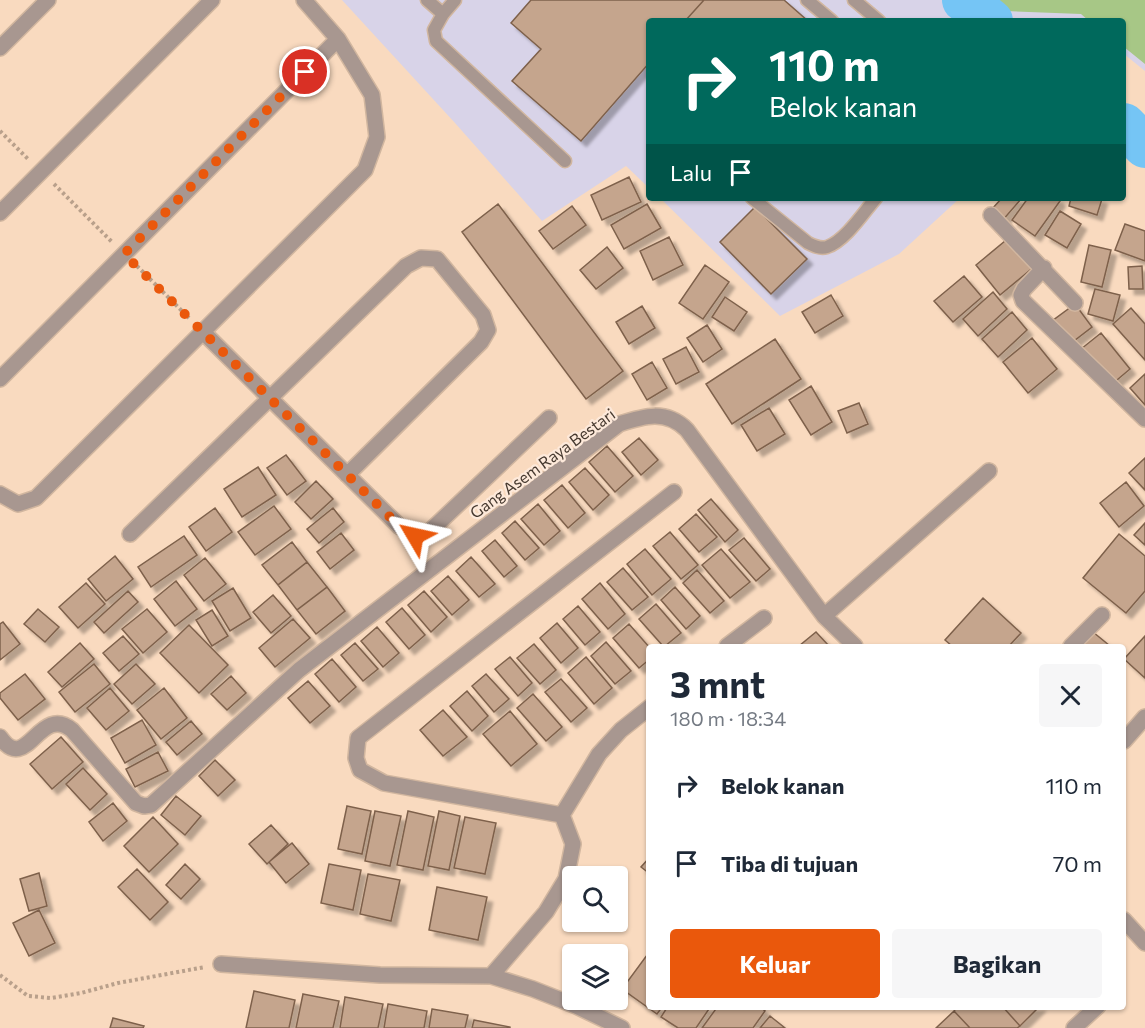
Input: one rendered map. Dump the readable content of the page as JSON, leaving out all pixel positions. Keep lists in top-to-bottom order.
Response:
{
  "streets": {
    "street": ["Gang Asem Raya Bestari"]
  },
  "page": {
    "turn": ["110 m", "Belok kanan"],
    "then": "Lalu",
    "heading": ["3 mnt", "180 m · 18:34"],
    "list": [
      {
        "name": "Belok kanan",
        "value": "110 m"
      },
      {
        "name": "Tiba di tujuan",
        "value": "70 m"
      }
    ],
    "buttons": ["Keluar", "Bagikan"]
  }
}
